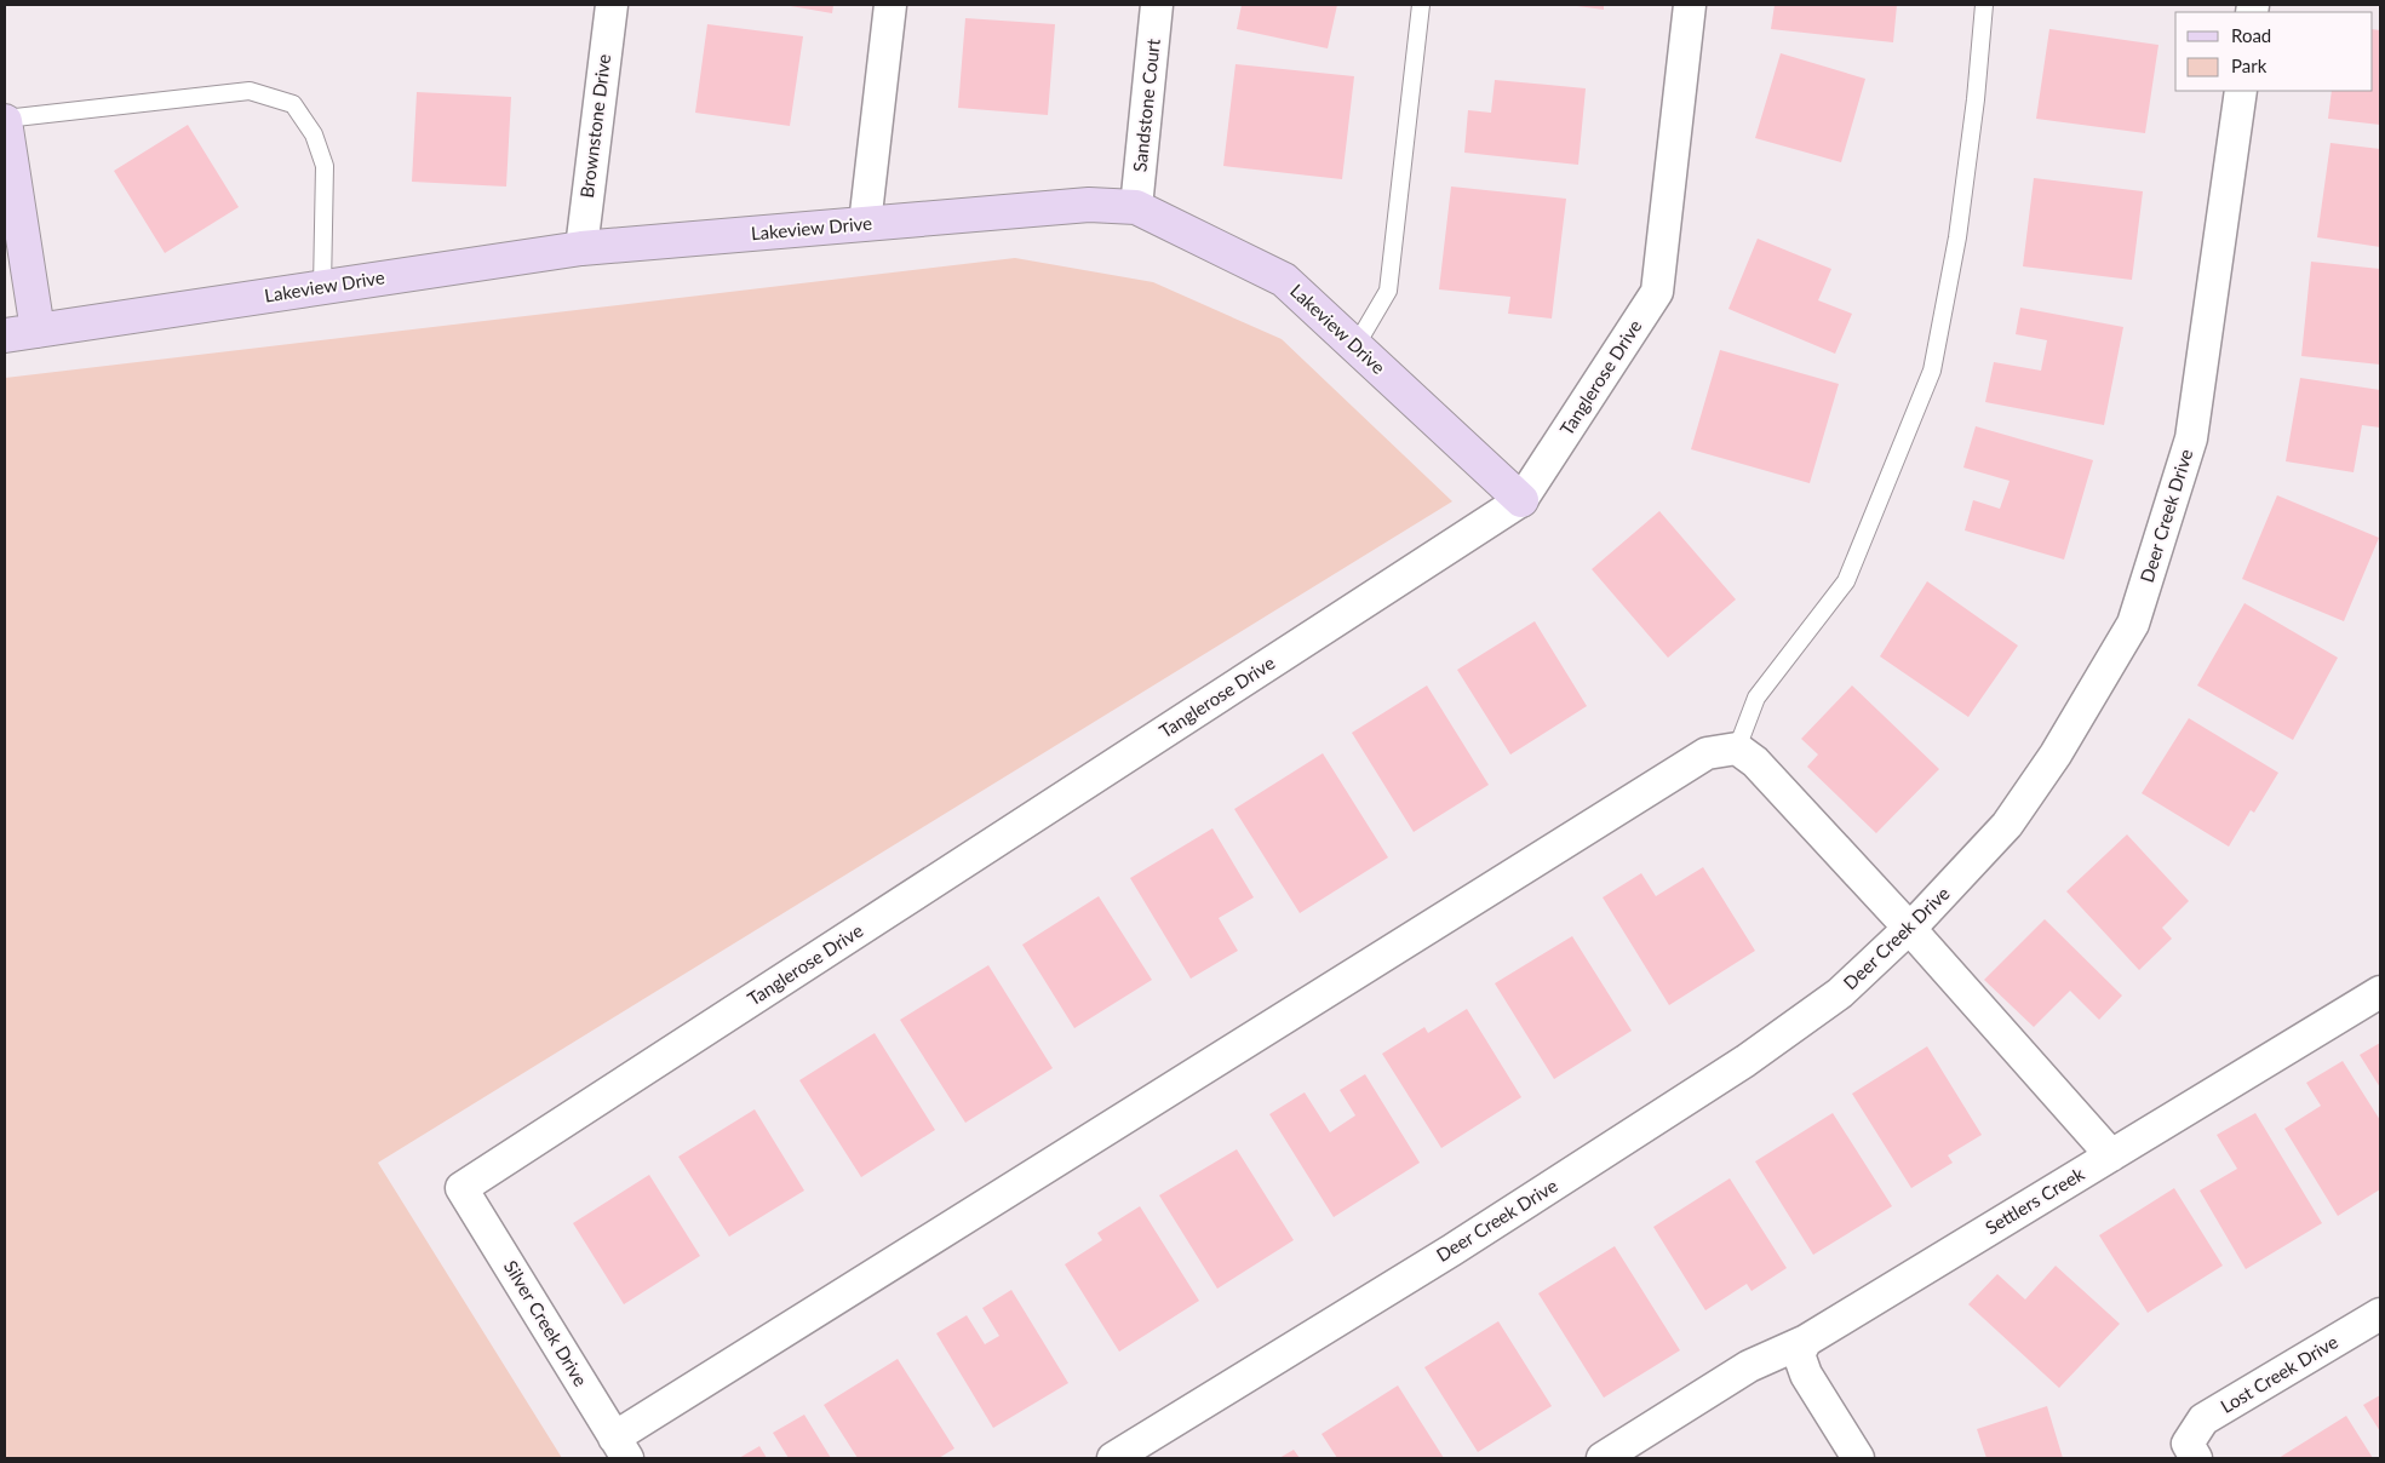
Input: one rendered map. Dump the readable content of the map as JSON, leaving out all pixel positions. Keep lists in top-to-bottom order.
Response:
{
  "streets": {
    "street": [
      "Sandstone Court",
      "Brownstone Drive",
      "Lakeview Drive",
      "Tanglerose Drive",
      "Deer Creek Drive",
      "Settlers Creek",
      "Silver Creek Drive",
      "Lost Creek Drive"
    ]
  },
  "crossings": [
    ["Sandstone Court", "Lakeview Drive"],
    ["Brownstone Drive", "Lakeview Drive"],
    ["Lakeview Drive", "Tanglerose Drive"],
    ["Tanglerose Drive", "Silver Creek Drive"]
  ],
  "legend": ["Road", "Park"]
}
